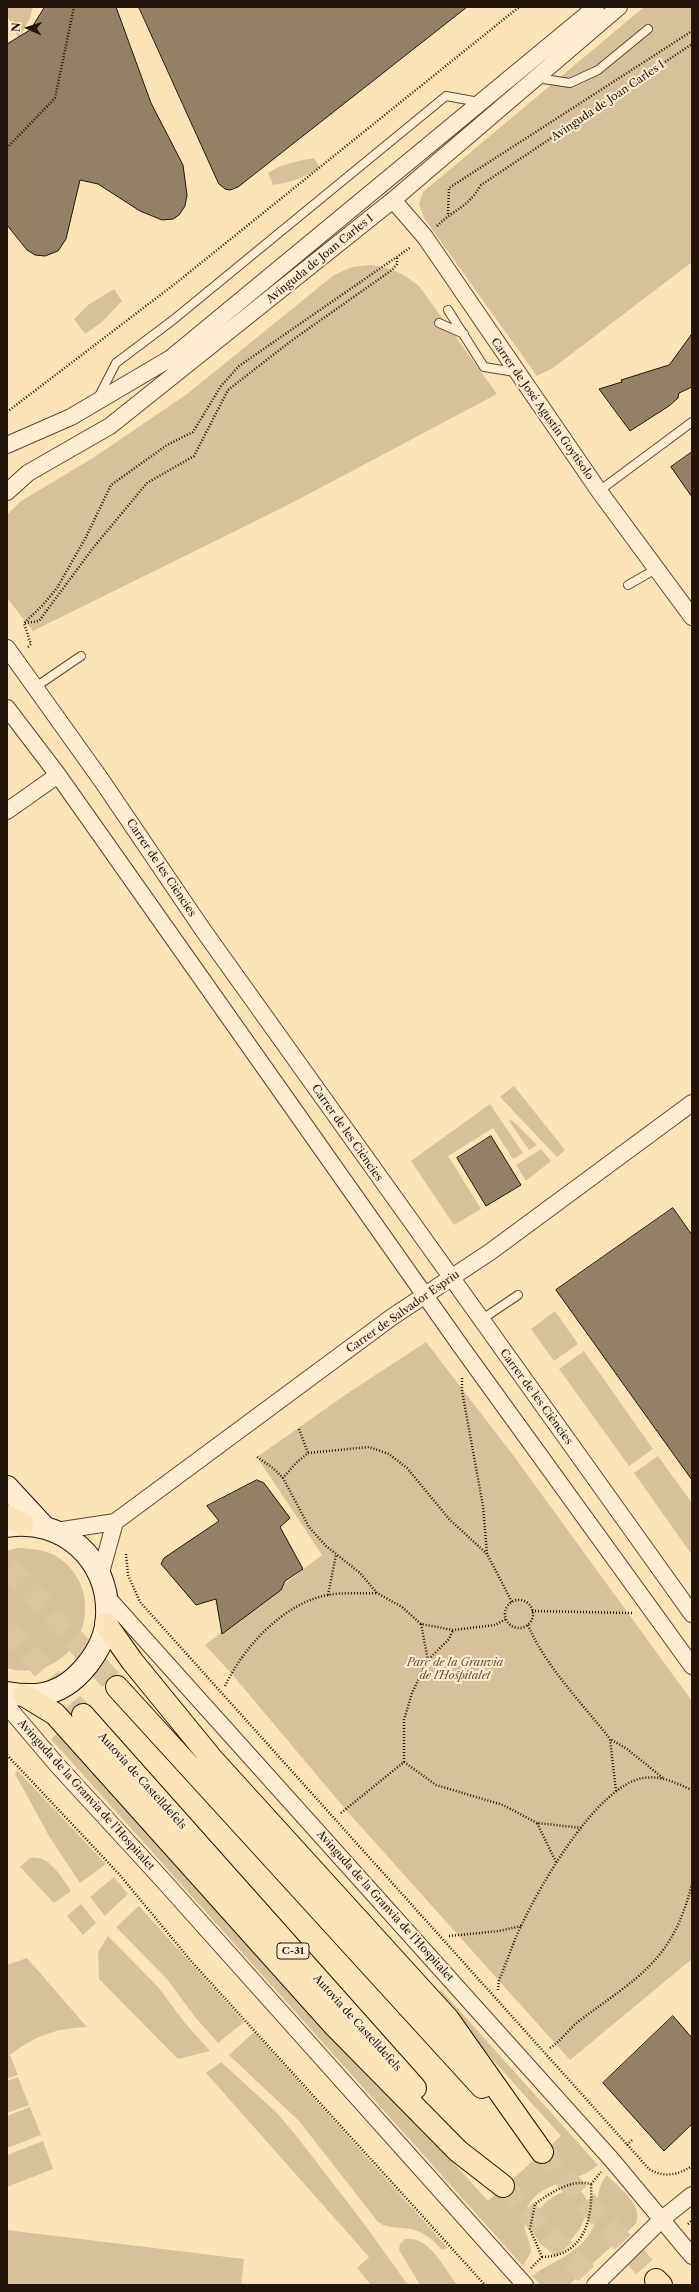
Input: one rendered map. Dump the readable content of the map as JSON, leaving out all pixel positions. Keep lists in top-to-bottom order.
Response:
{
  "streets": {
    "highway": ["Autovia de Castelldefels", "C-31"],
    "street": [
      "Avinguda de Joan Carles I",
      "Carrer de José Agustín Goytisolo",
      "Carrer de les Ciències",
      "Carrer de Salvador Espriu",
      "Avinguda de la Granvia de l'Hospitalet"
    ]
  },
  "crossings": [
    ["Avinguda de Joan Carles I", "Carrer de José Agustín Goytisolo"],
    ["Carrer de les Ciències", "Carrer de Salvador Espriu"],
    ["Autovia de Castelldefels", "Avinguda de la Granvia de l'Hospitalet"]
  ],
  "parks": ["Parc de la Granvia de l'Hospitalet"],
  "north": "left"
}
